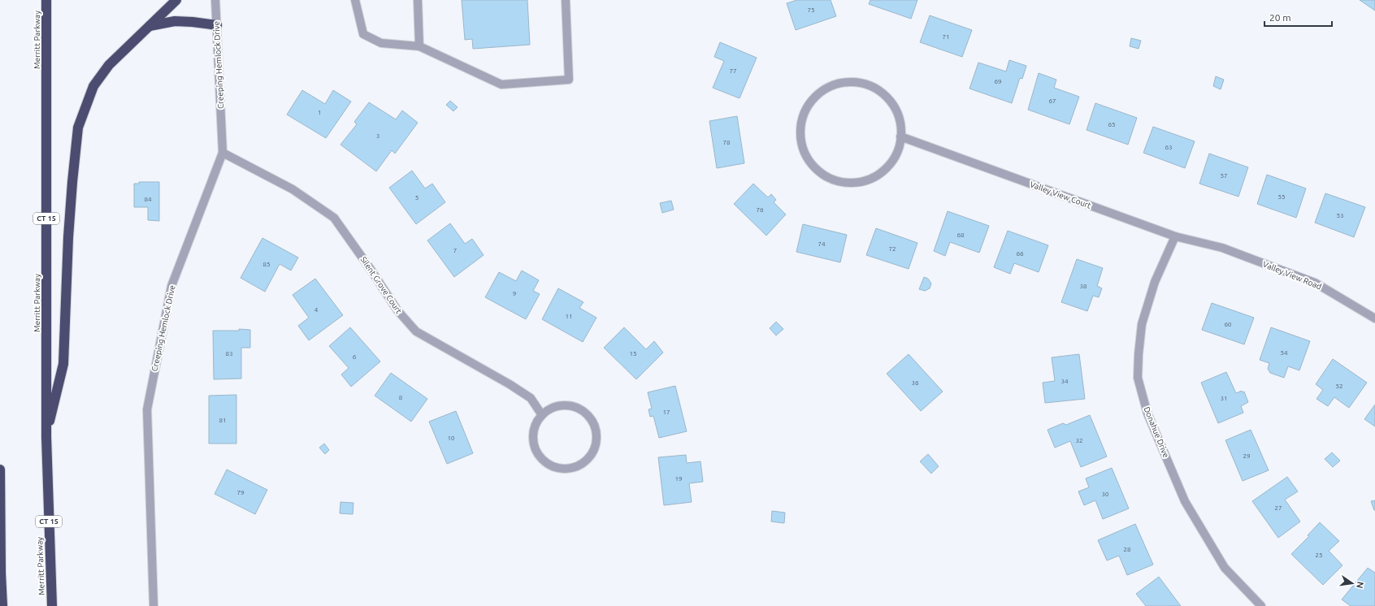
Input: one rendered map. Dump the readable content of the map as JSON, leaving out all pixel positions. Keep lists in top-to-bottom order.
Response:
{
  "streets": {
    "highway": ["Merritt Parkway", "CT 15"],
    "street": [
      "Creeping Hemlock Drive",
      "Valley View Court",
      "Valley View Road",
      "Silent Grove Court",
      "Donahue Drive"
    ]
  },
  "crossings": [
    ["Creeping Hemlock Drive", "Silent Grove Court"],
    ["Valley View Court", "Valley View Road"],
    ["Valley View Court", "Donahue Drive"]
  ],
  "house_numbers": [
    "75",
    "71",
    "77",
    "69",
    "67",
    "1",
    "65",
    "3",
    "78",
    "63",
    "57",
    "55",
    "5",
    "84",
    "76",
    "53",
    "68",
    "74",
    "72",
    "7",
    "66",
    "85",
    "38",
    "9",
    "4",
    "11",
    "60",
    "54",
    "83",
    "15",
    "6",
    "34",
    "36",
    "52",
    "8",
    "31",
    "17",
    "81",
    "10",
    "32",
    "29",
    "19",
    "79",
    "30",
    "27",
    "28",
    "25"
  ],
  "scale_bar": "20 m",
  "north": "right"
}
